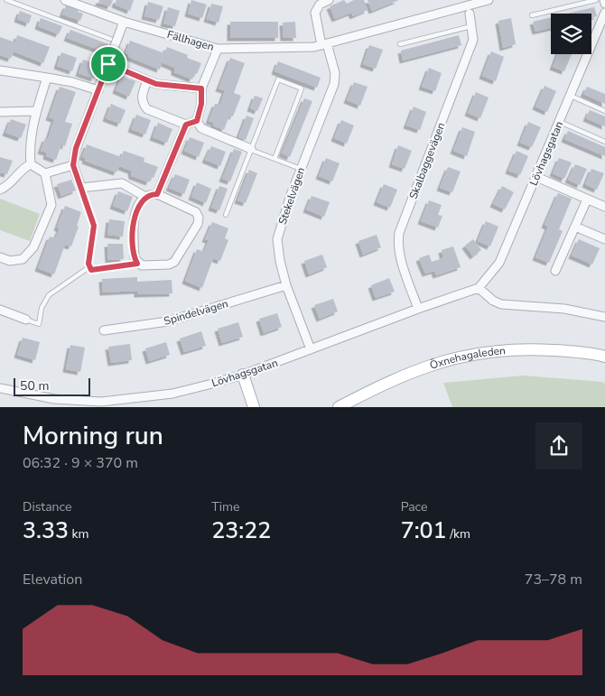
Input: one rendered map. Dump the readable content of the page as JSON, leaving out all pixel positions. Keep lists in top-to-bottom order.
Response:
{
  "streets": {
    "street": [
      "Fällhagen",
      "Lövhagsgatan",
      "Skalbaggevägen",
      "Stekelvägen",
      "Spindelvägen",
      "Öxnehagaleden"
    ]
  },
  "crossings": [
    ["Fällhagen", "Stekelvägen"],
    ["Lövhagsgatan", "Skalbaggevägen"],
    ["Lövhagsgatan", "Stekelvägen"],
    ["Stekelvägen", "Spindelvägen"]
  ],
  "scale_bar": "50 m",
  "page": {
    "scale": "50 m",
    "heading": ["Morning run", "06:32 · 9 × 370 m"],
    "stats": [
      ["Distance", "3.33 km"],
      ["Time", "23:22"],
      ["Pace", "7:01 /km"]
    ],
    "chart": ["Elevation", "73–78 m"]
  }
}
